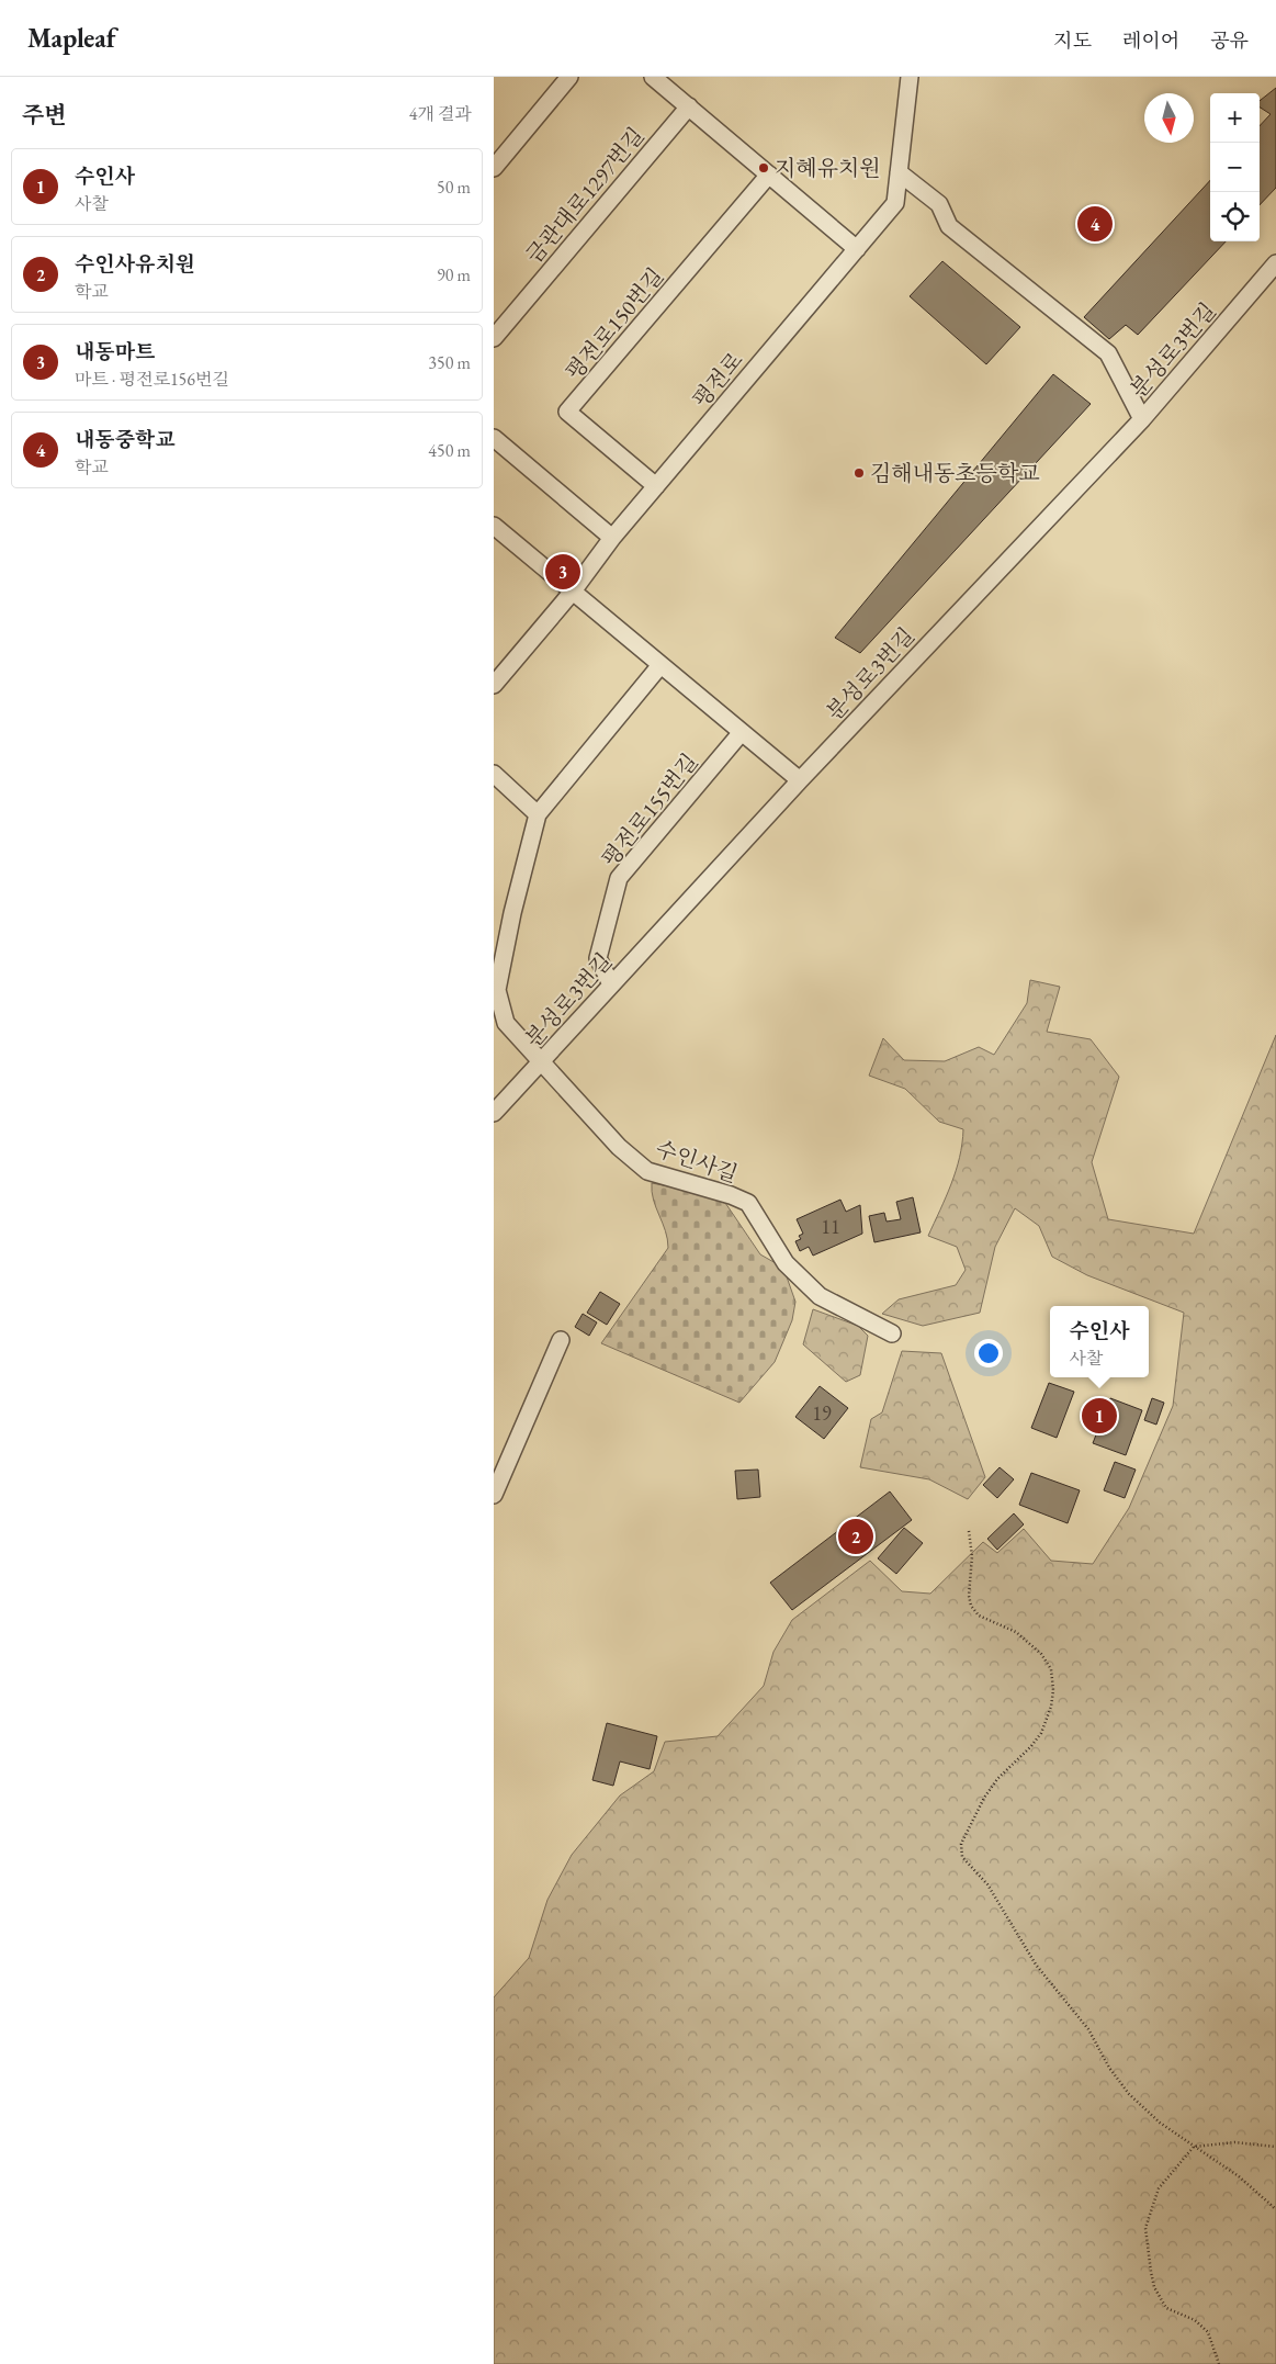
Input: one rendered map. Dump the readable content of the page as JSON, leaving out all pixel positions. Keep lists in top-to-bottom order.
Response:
{
  "streets": {
    "street": [
      "금관대로1297번길",
      "평전로150번길",
      "분성로3번길",
      "평전로",
      "평전로155번길",
      "수인사길"
    ]
  },
  "crossings": [
    ["평전로150번길", "평전로"],
    ["분성로3번길", "평전로155번길"],
    ["분성로3번길", "수인사길"]
  ],
  "places": ["지혜유치원", "김해내동초등학교"],
  "house_numbers": ["11", "19"],
  "north": "bottom",
  "page": {
    "header": "Mapleaf",
    "nav": ["지도", "레이어", "공유"],
    "heading": ["주변", "4개 결과"],
    "map_buttons": ["+", "−"],
    "list": [
      {
        "mark": "1",
        "name": "수인사",
        "note": "사찰",
        "value": "50 m"
      },
      {
        "mark": "2",
        "name": "수인사유치원",
        "note": "학교",
        "value": "90 m"
      },
      {
        "mark": "3",
        "name": "내동마트",
        "note": "마트 · 평전로156번길",
        "value": "350 m"
      },
      {
        "mark": "4",
        "name": "내동중학교",
        "note": "학교",
        "value": "450 m"
      }
    ],
    "pins": [
      "4",
      "3",
      "1",
      "2"
    ],
    "popup": ["수인사", "사찰"]
  }
}
